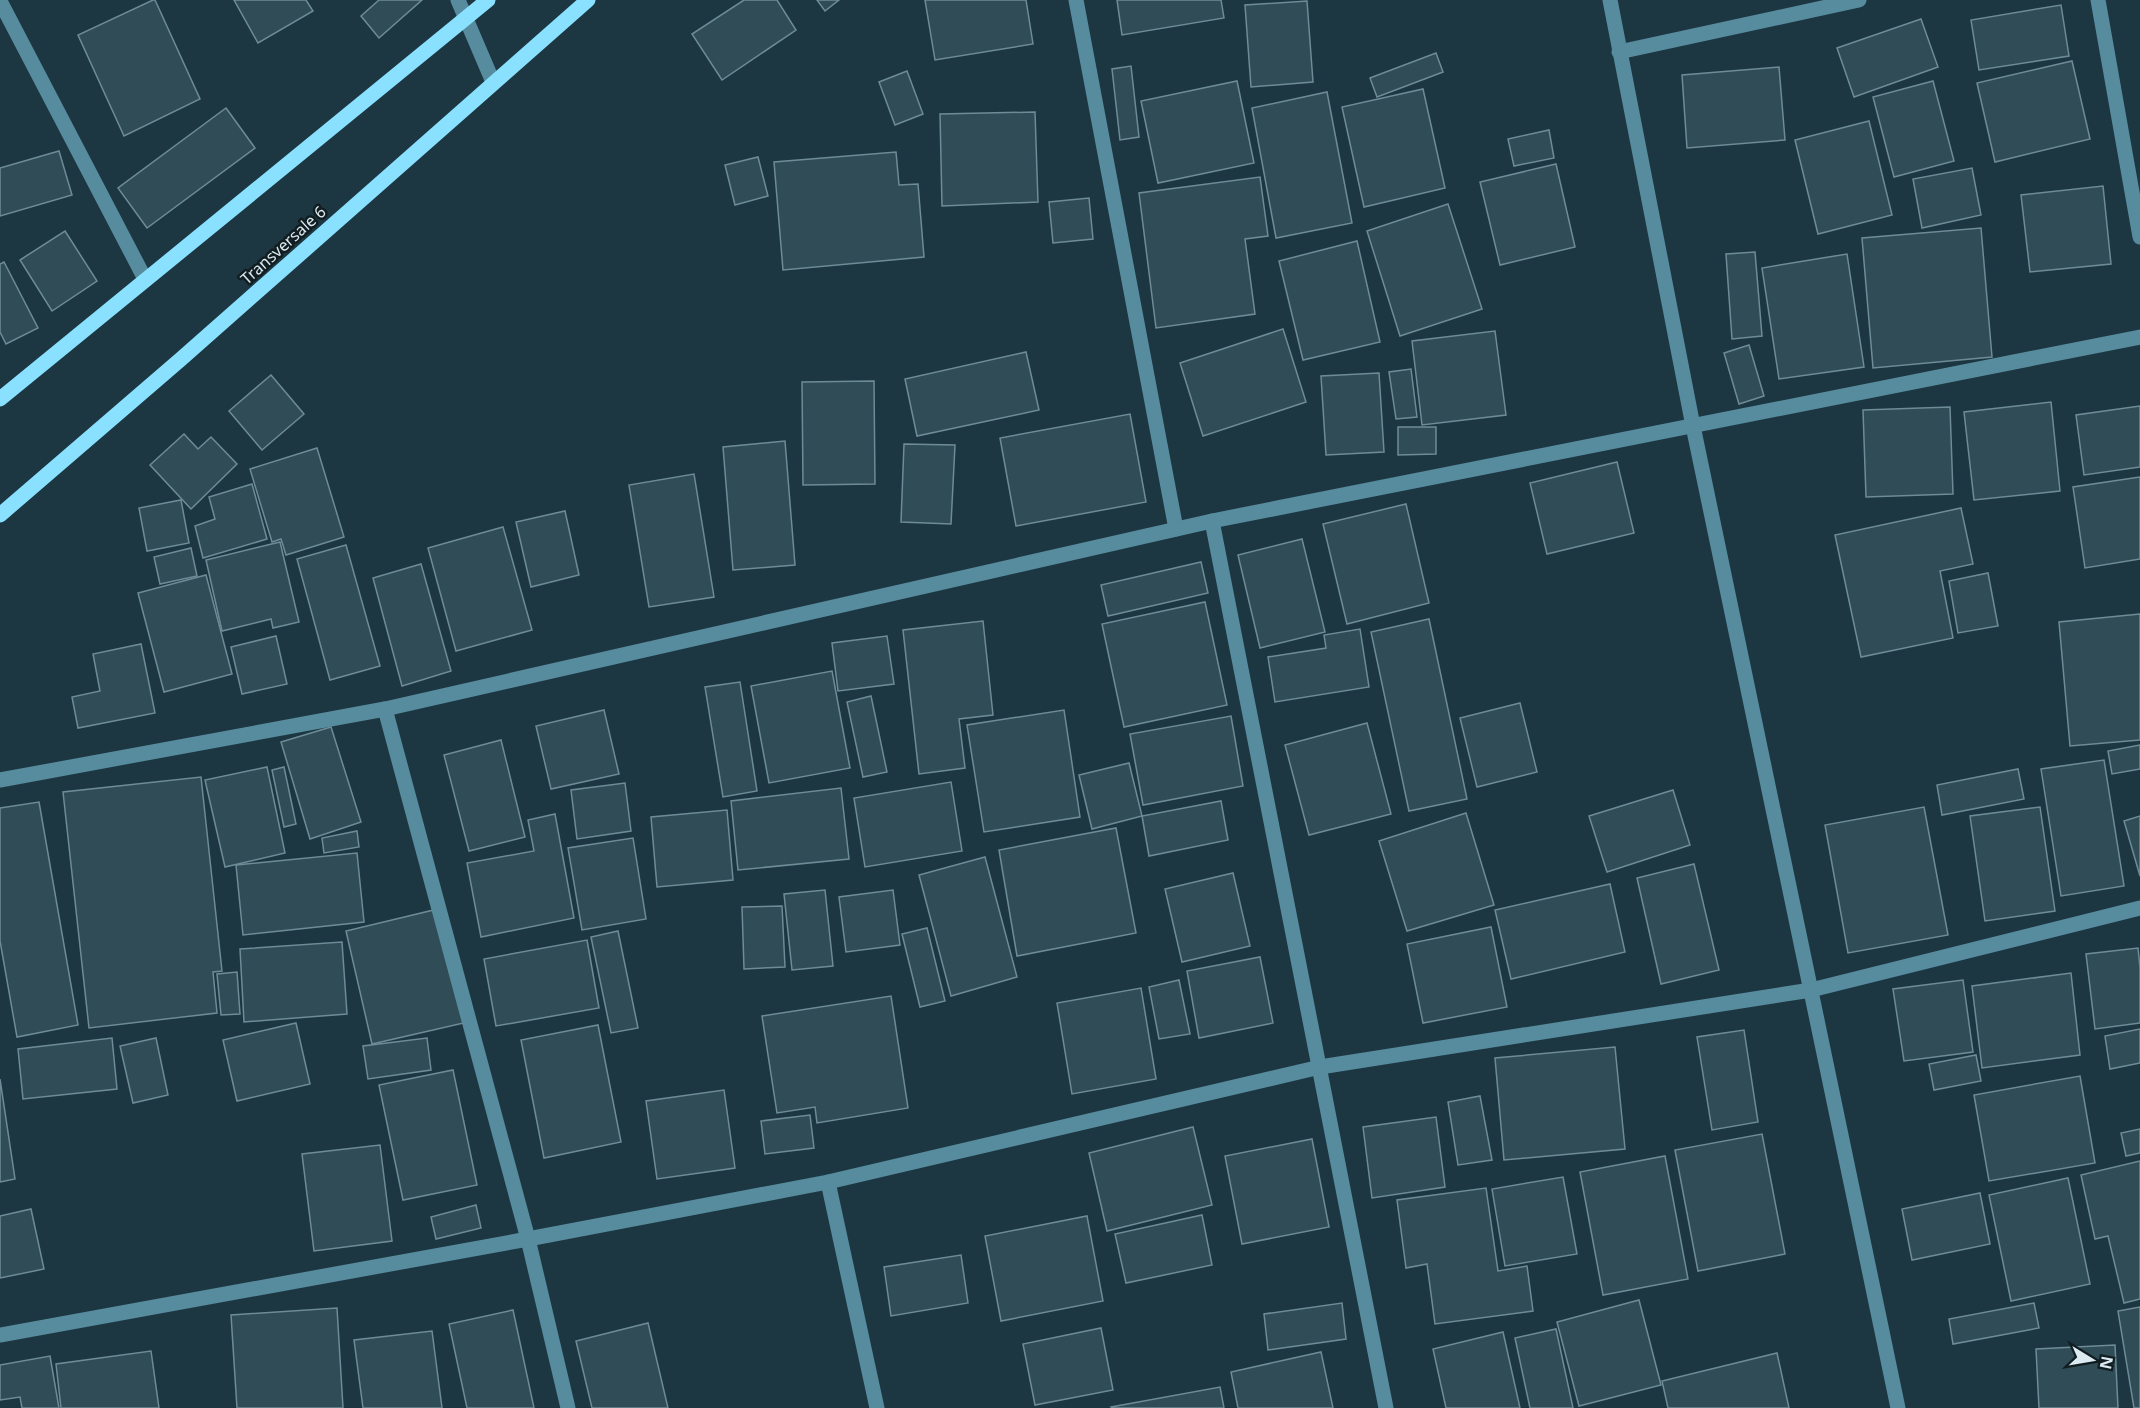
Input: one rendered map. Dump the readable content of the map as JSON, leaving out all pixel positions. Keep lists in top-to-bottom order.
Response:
{
  "streets": {
    "main road": ["Transversale 6"]
  },
  "north": "right"
}
